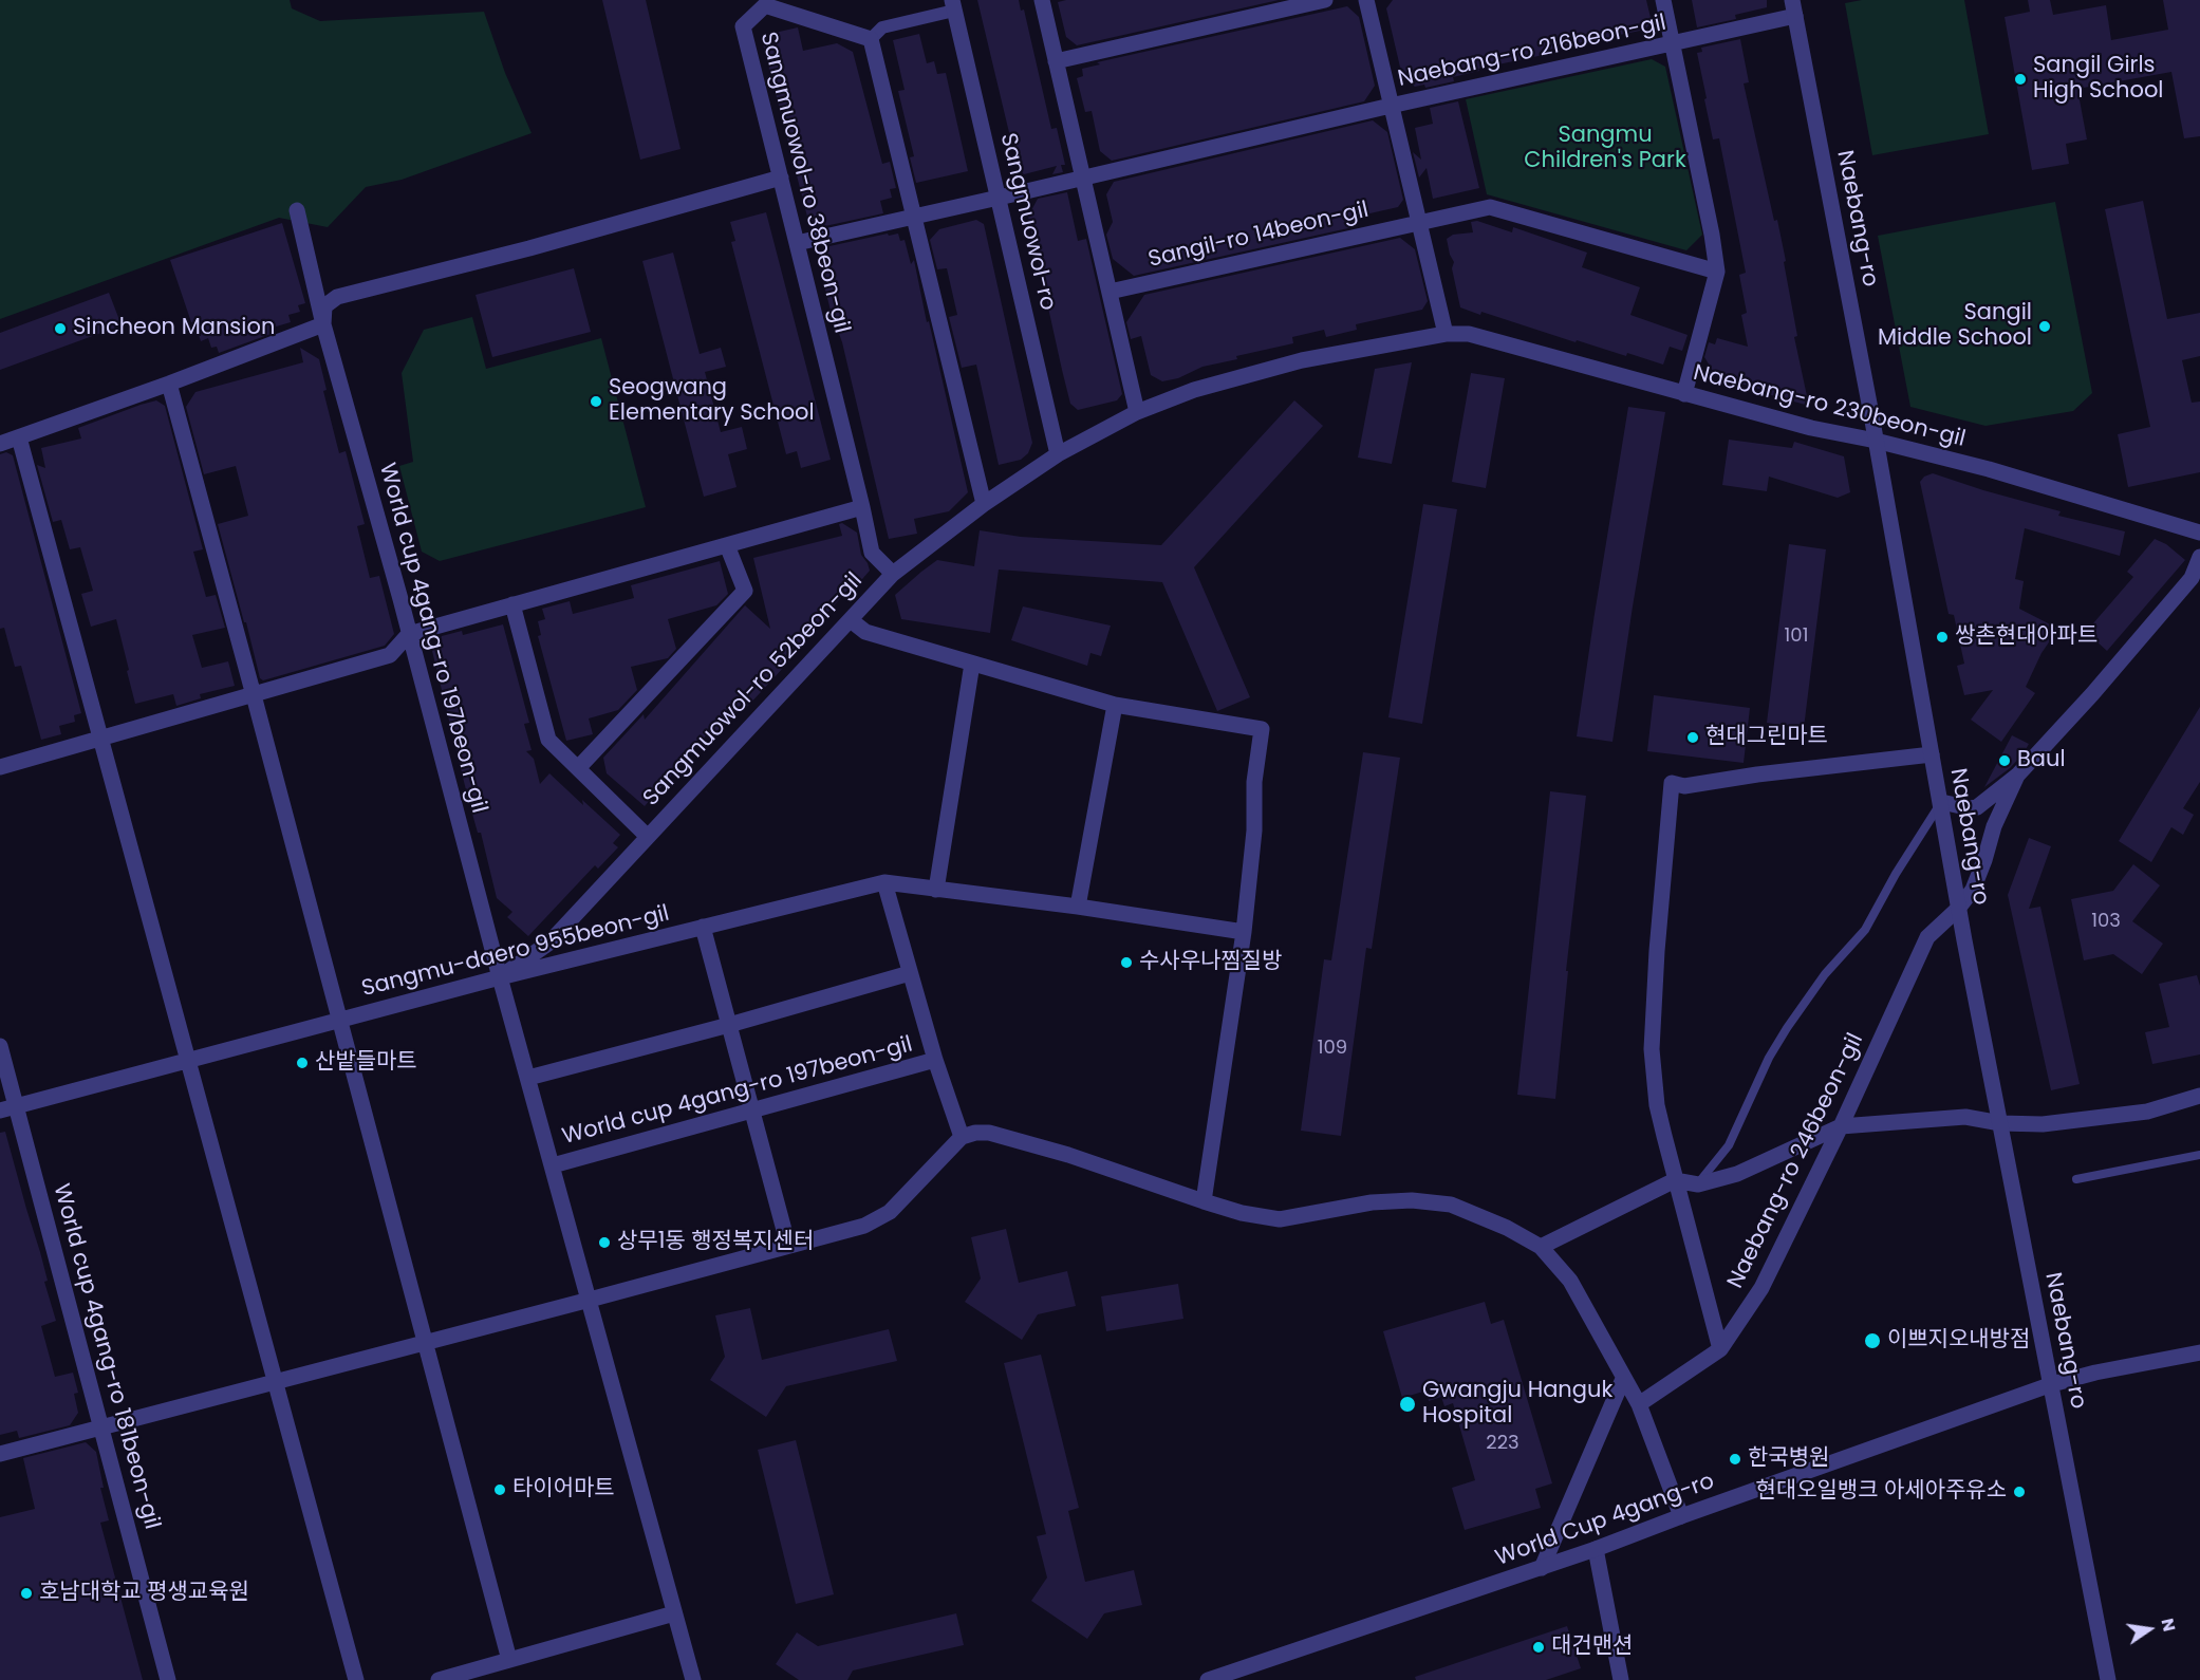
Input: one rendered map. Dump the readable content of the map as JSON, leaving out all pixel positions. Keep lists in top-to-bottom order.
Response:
{
  "streets": {
    "street": [
      "Naebang-ro 216beon-gil",
      "Sangmuowol-ro 38beon-gil",
      "Naebang-ro",
      "Sangmuowol-ro",
      "Sangil-ro 14beon-gil",
      "Naebang-ro 230beon-gil",
      "World cup 4gang-ro 197beon-gil",
      "Sangmuowol-ro 52beon-gil",
      "Sangmu-daero 955beon-gil",
      "Naebang-ro 246beon-gil",
      "World cup 4gang-ro 181beon-gil",
      "World Cup 4gang-ro"
    ]
  },
  "crossings": [
    ["Naebang-ro 216beon-gil", "Sangmuowol-ro 38beon-gil"],
    ["Naebang-ro 216beon-gil", "Naebang-ro"],
    ["Naebang-ro 216beon-gil", "Sangmuowol-ro"],
    ["Sangmuowol-ro 38beon-gil", "Sangmuowol-ro 52beon-gil"],
    ["Naebang-ro", "Naebang-ro 230beon-gil"],
    ["Naebang-ro", "Naebang-ro 246beon-gil"],
    ["Naebang-ro", "World Cup 4gang-ro"],
    ["Sangmuowol-ro", "Sangmuowol-ro 52beon-gil"],
    ["Naebang-ro 230beon-gil", "Sangmuowol-ro 52beon-gil"],
    ["World cup 4gang-ro 197beon-gil", "Sangmuowol-ro 52beon-gil"],
    ["World cup 4gang-ro 197beon-gil", "Sangmu-daero 955beon-gil"],
    ["Sangmuowol-ro 52beon-gil", "Sangmu-daero 955beon-gil"],
    ["Sangmu-daero 955beon-gil", "World cup 4gang-ro 181beon-gil"]
  ],
  "parks": ["Sangmu Children's Park"],
  "places": [
    "Sangil Girls High School",
    "Sangil Middle School",
    "Sincheon Mansion",
    "Seogwang Elementary School",
    "쌍촌현대아파트",
    "현대그린마트",
    "Baul",
    "수사우나찜질방",
    "산밭들마트",
    "상무1동 행정복지센터",
    "이쁘지오내방점",
    "Gwangju Hanguk Hospital",
    "한국병원",
    "타이어마트",
    "현대오일뱅크 아세아주유소",
    "호남대학교 평생교육원",
    "대건맨션"
  ],
  "house_numbers": [
    "101",
    "103",
    "109",
    "223"
  ],
  "north": "right"
}
